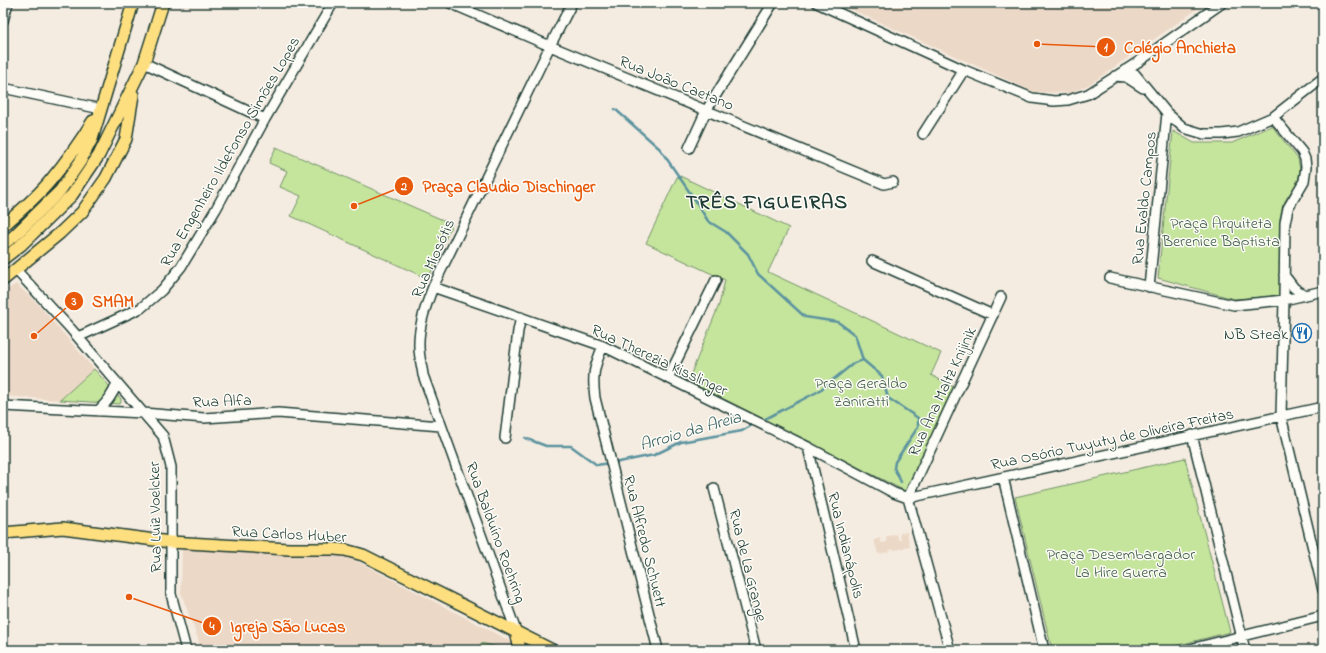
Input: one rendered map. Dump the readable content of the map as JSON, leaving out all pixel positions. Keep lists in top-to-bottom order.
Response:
{
  "streets": {
    "main road": ["Rua Balduíno Roehring", "Rua Carlos Huber"],
    "street": [
      "Rua João Caetano",
      "Rua Engenheiro Ildefonso Simões Lopes",
      "Rua Evaldo Campos",
      "Rua Miosótis",
      "Rua Therezia Kisslinger",
      "Rua Ana Maltz Knijinik",
      "Rua Alfa",
      "Rua Osório Tuyuty de Oliveira Freitas",
      "Rua Luiz Voelcker",
      "Rua Alfredo Schuett",
      "Rua Indianápolis",
      "Rua de La Grange"
    ]
  },
  "crossings": [
    ["Rua João Caetano", "Rua Miosótis"],
    ["Rua Engenheiro Ildefonso Simões Lopes", "Rua Luiz Voelcker"],
    ["Rua Miosótis", "Rua Therezia Kisslinger"],
    ["Rua Miosótis", "Rua Alfa"],
    ["Rua Miosótis", "Rua Balduíno Roehring"],
    ["Rua Therezia Kisslinger", "Rua Ana Maltz Knijinik"],
    ["Rua Therezia Kisslinger", "Rua Osório Tuyuty de Oliveira Freitas"],
    ["Rua Therezia Kisslinger", "Rua Alfredo Schuett"],
    ["Rua Therezia Kisslinger", "Rua Indianápolis"],
    ["Rua Ana Maltz Knijinik", "Rua Osório Tuyuty de Oliveira Freitas"],
    ["Rua Alfa", "Rua Luiz Voelcker"],
    ["Rua Alfa", "Rua Balduíno Roehring"],
    ["Rua Luiz Voelcker", "Rua Carlos Huber"],
    ["Rua Balduíno Roehring", "Rua Carlos Huber"]
  ],
  "districts": ["TRÊS FIGUEIRAS"],
  "water": ["Arroio da Areia"],
  "parks": ["Praça Arquiteta Berenice Baptista", "Praça Geraldo Zaniratti", "Praça Desembargador La Hire Guerra"],
  "places": {
    "other": [
      "Colégio Anchieta",
      "Praça Claudio Dischinger",
      "SMAM",
      "Igreja São Lucas"
    ],
    "restaurant": ["NB Steak"]
  }
}
